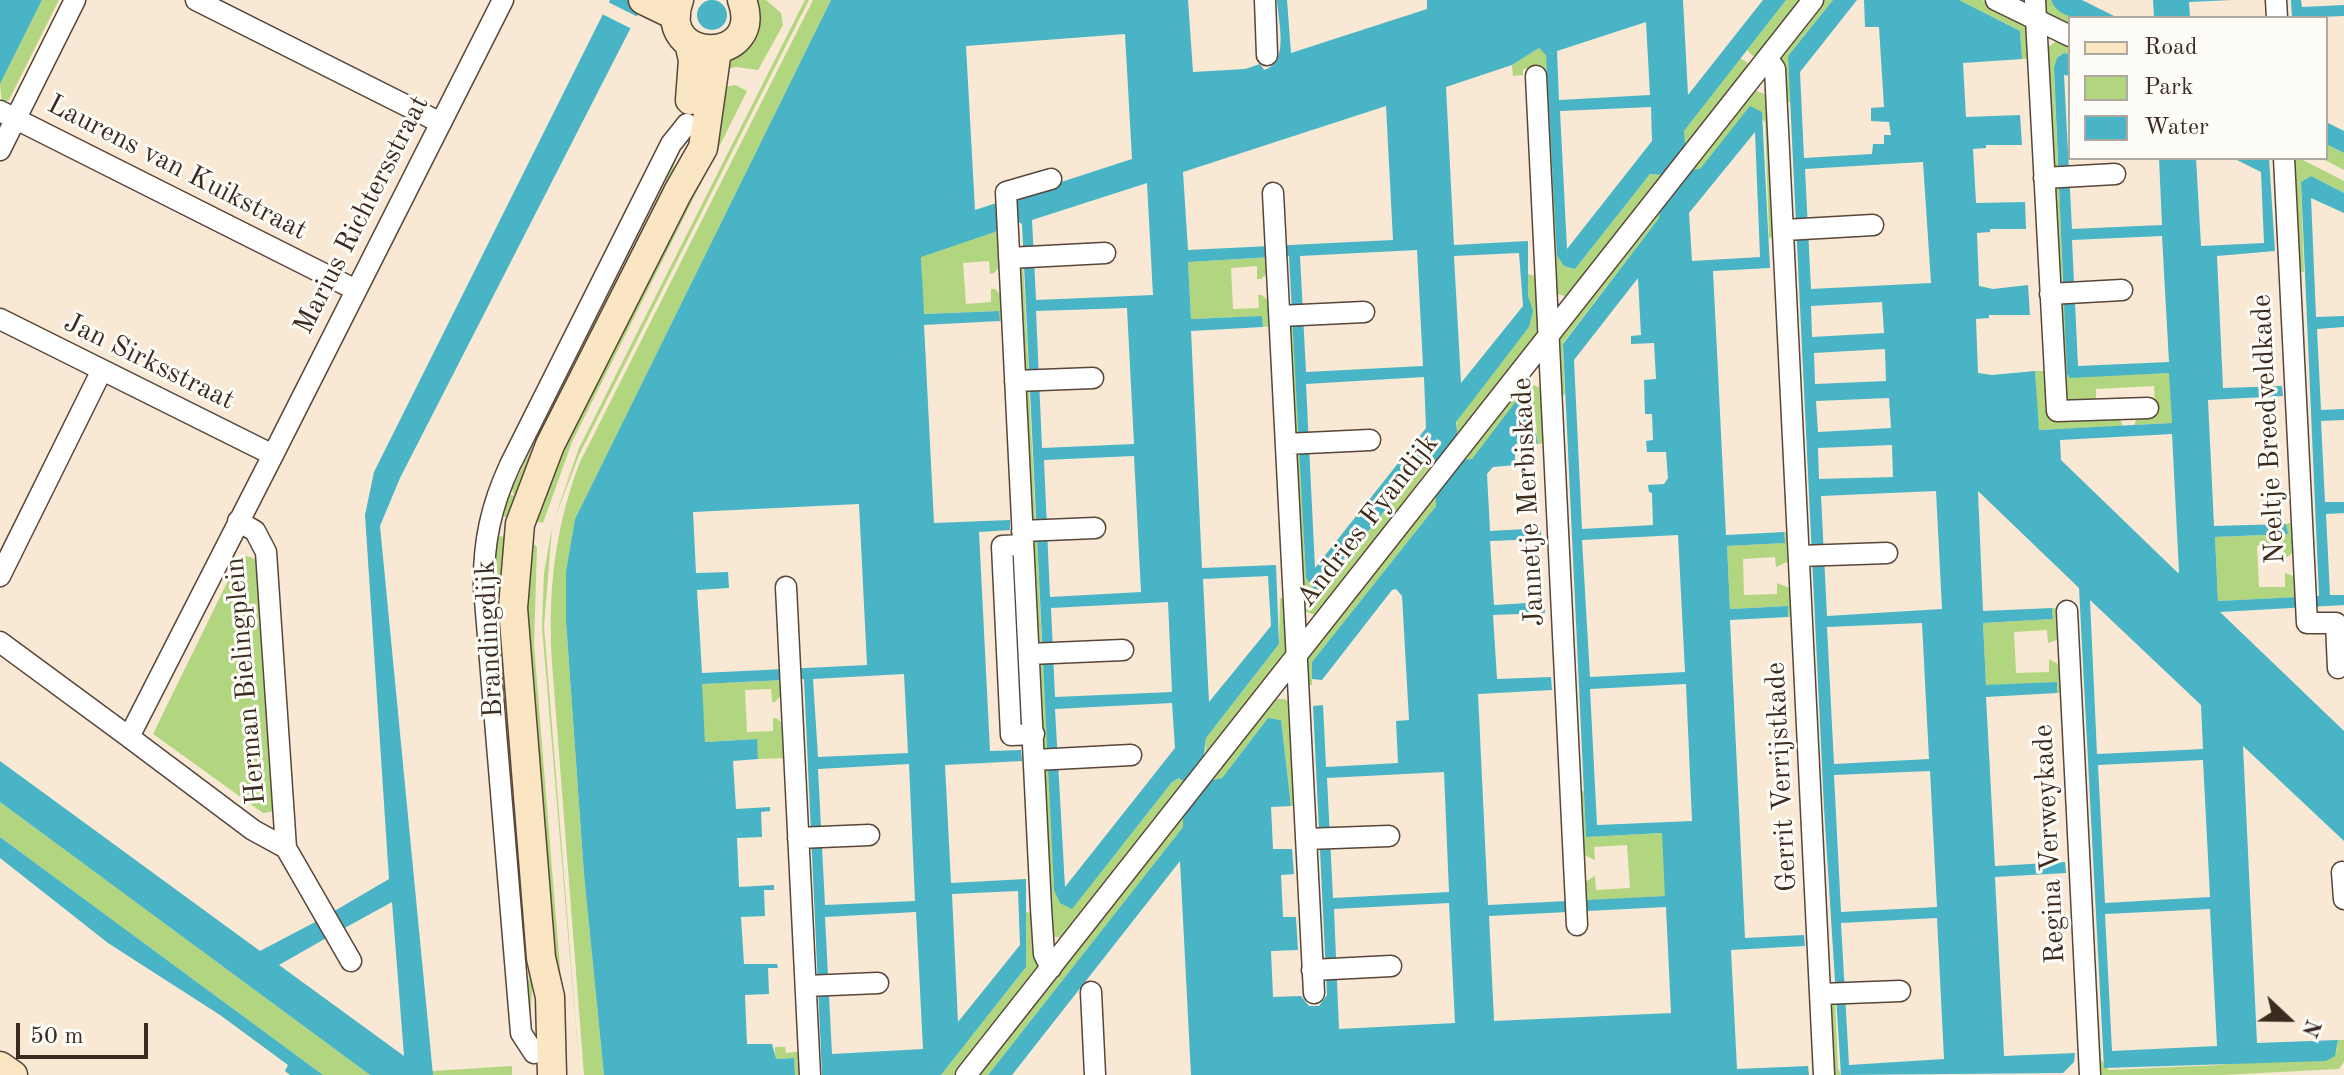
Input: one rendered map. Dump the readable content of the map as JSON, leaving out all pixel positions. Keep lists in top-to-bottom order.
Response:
{
  "streets": {
    "street": [
      "Laurens van Kuikstraat",
      "Marius Richtersstraat",
      "Jan Sirksstraat",
      "Neeltje Breedveldkade",
      "Jannetje Merbiskade",
      "Andries Fyandijk",
      "Brandingdijk",
      "Herman Bielingplein",
      "Gerrit Verrijstkade",
      "Regina Verweykade"
    ]
  },
  "crossings": [
    ["Laurens van Kuikstraat", "Marius Richtersstraat"],
    ["Marius Richtersstraat", "Jan Sirksstraat"],
    ["Marius Richtersstraat", "Herman Bielingplein"],
    ["Jan Sirksstraat", "Herman Bielingplein"],
    ["Jannetje Merbiskade", "Andries Fyandijk"],
    ["Andries Fyandijk", "Gerrit Verrijstkade"]
  ],
  "legend": ["Road", "Park", "Water"],
  "scale_bar": "50 m",
  "north": "right"
}
